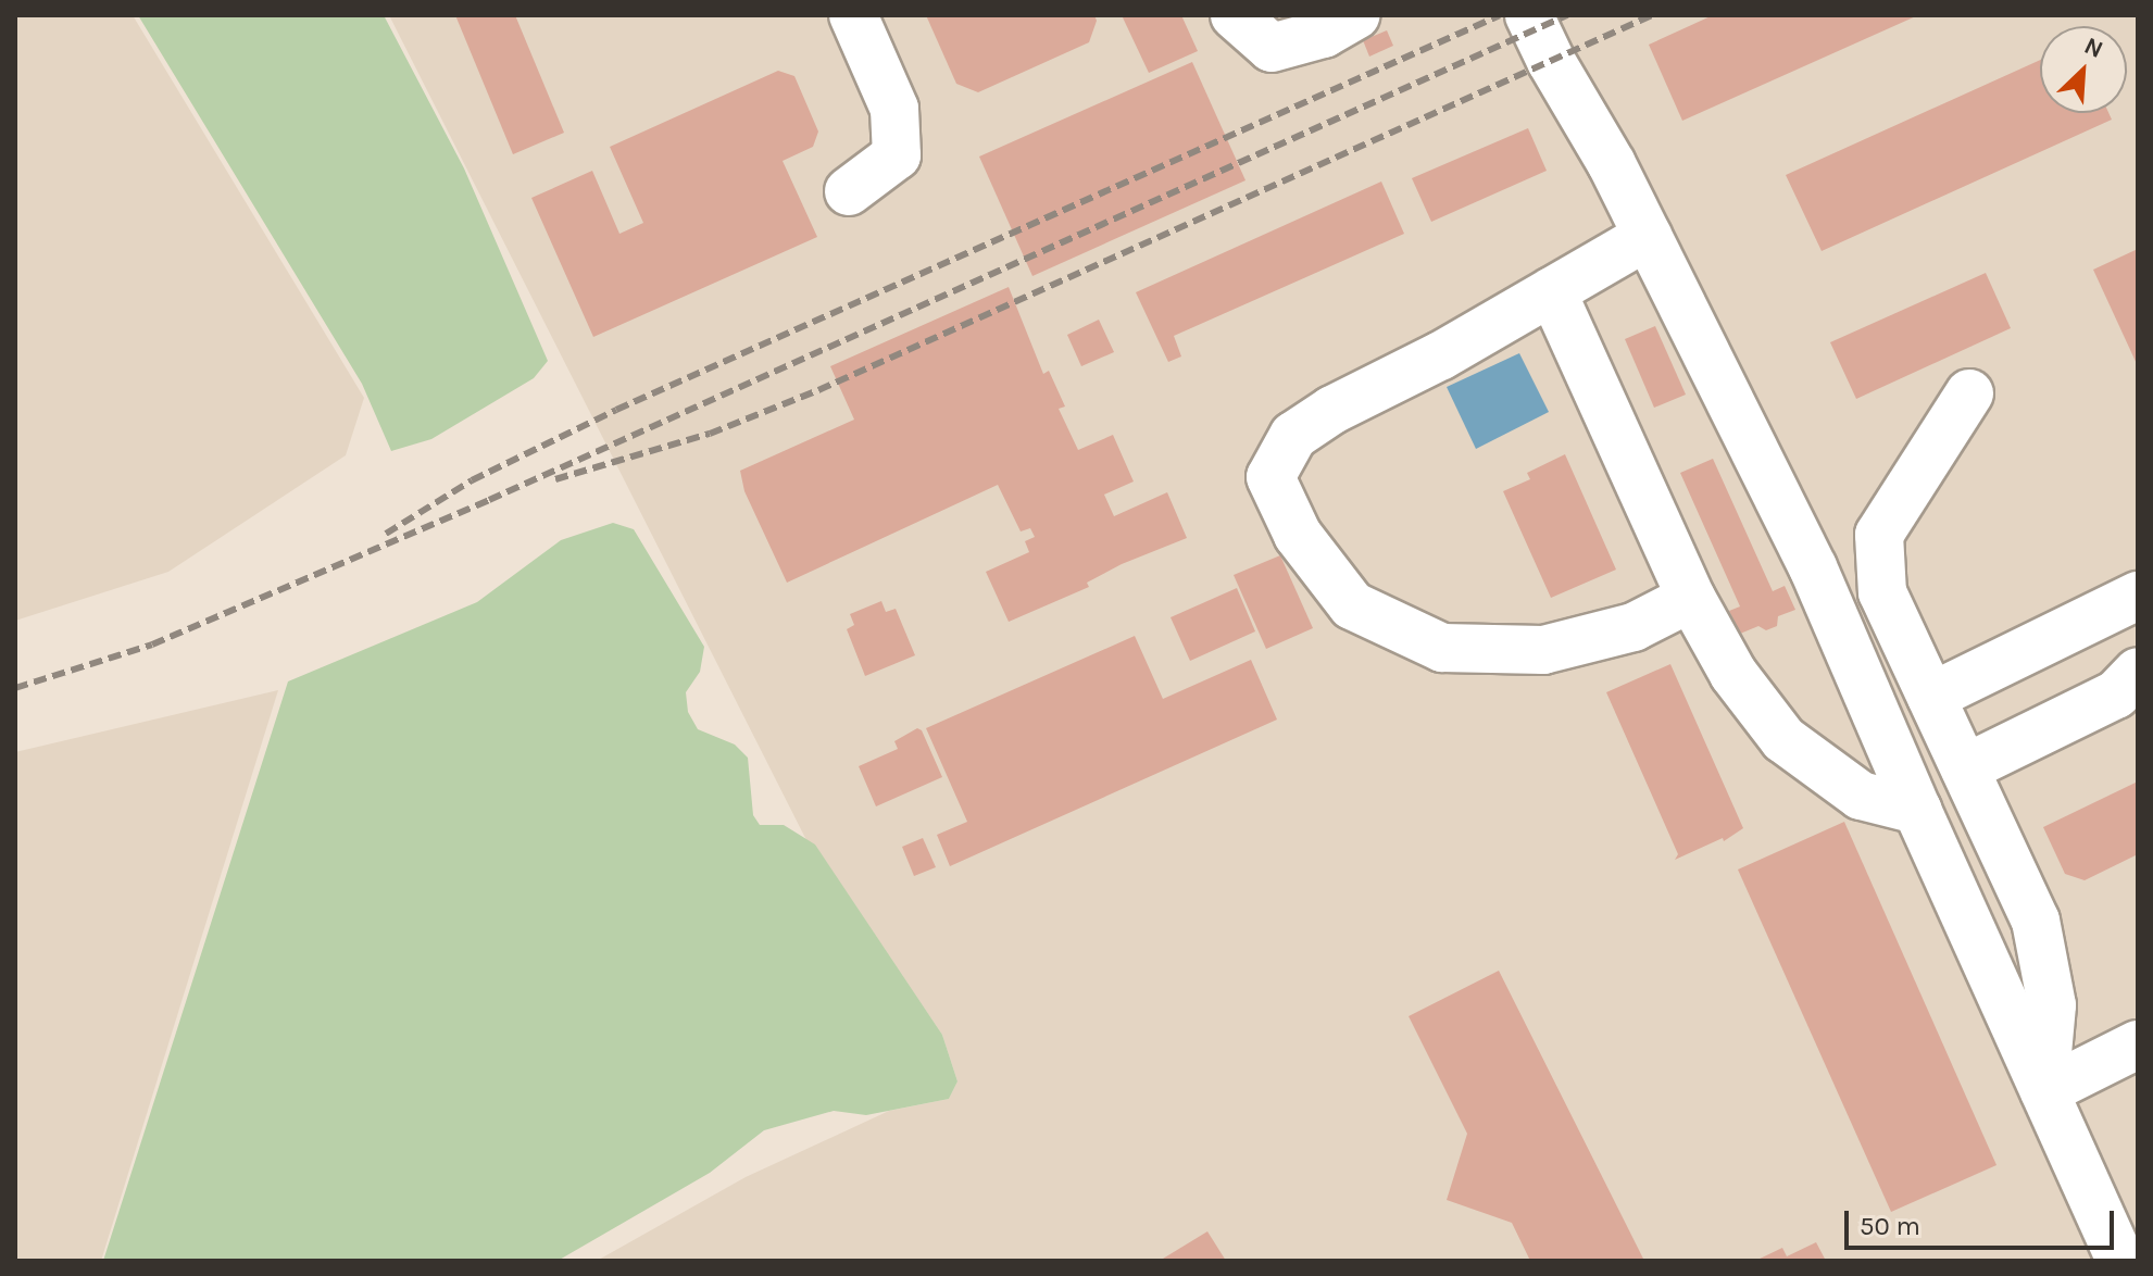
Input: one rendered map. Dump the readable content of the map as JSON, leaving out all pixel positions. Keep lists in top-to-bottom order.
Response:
{
  "scale_bar": "50 m",
  "north": "top right"
}
